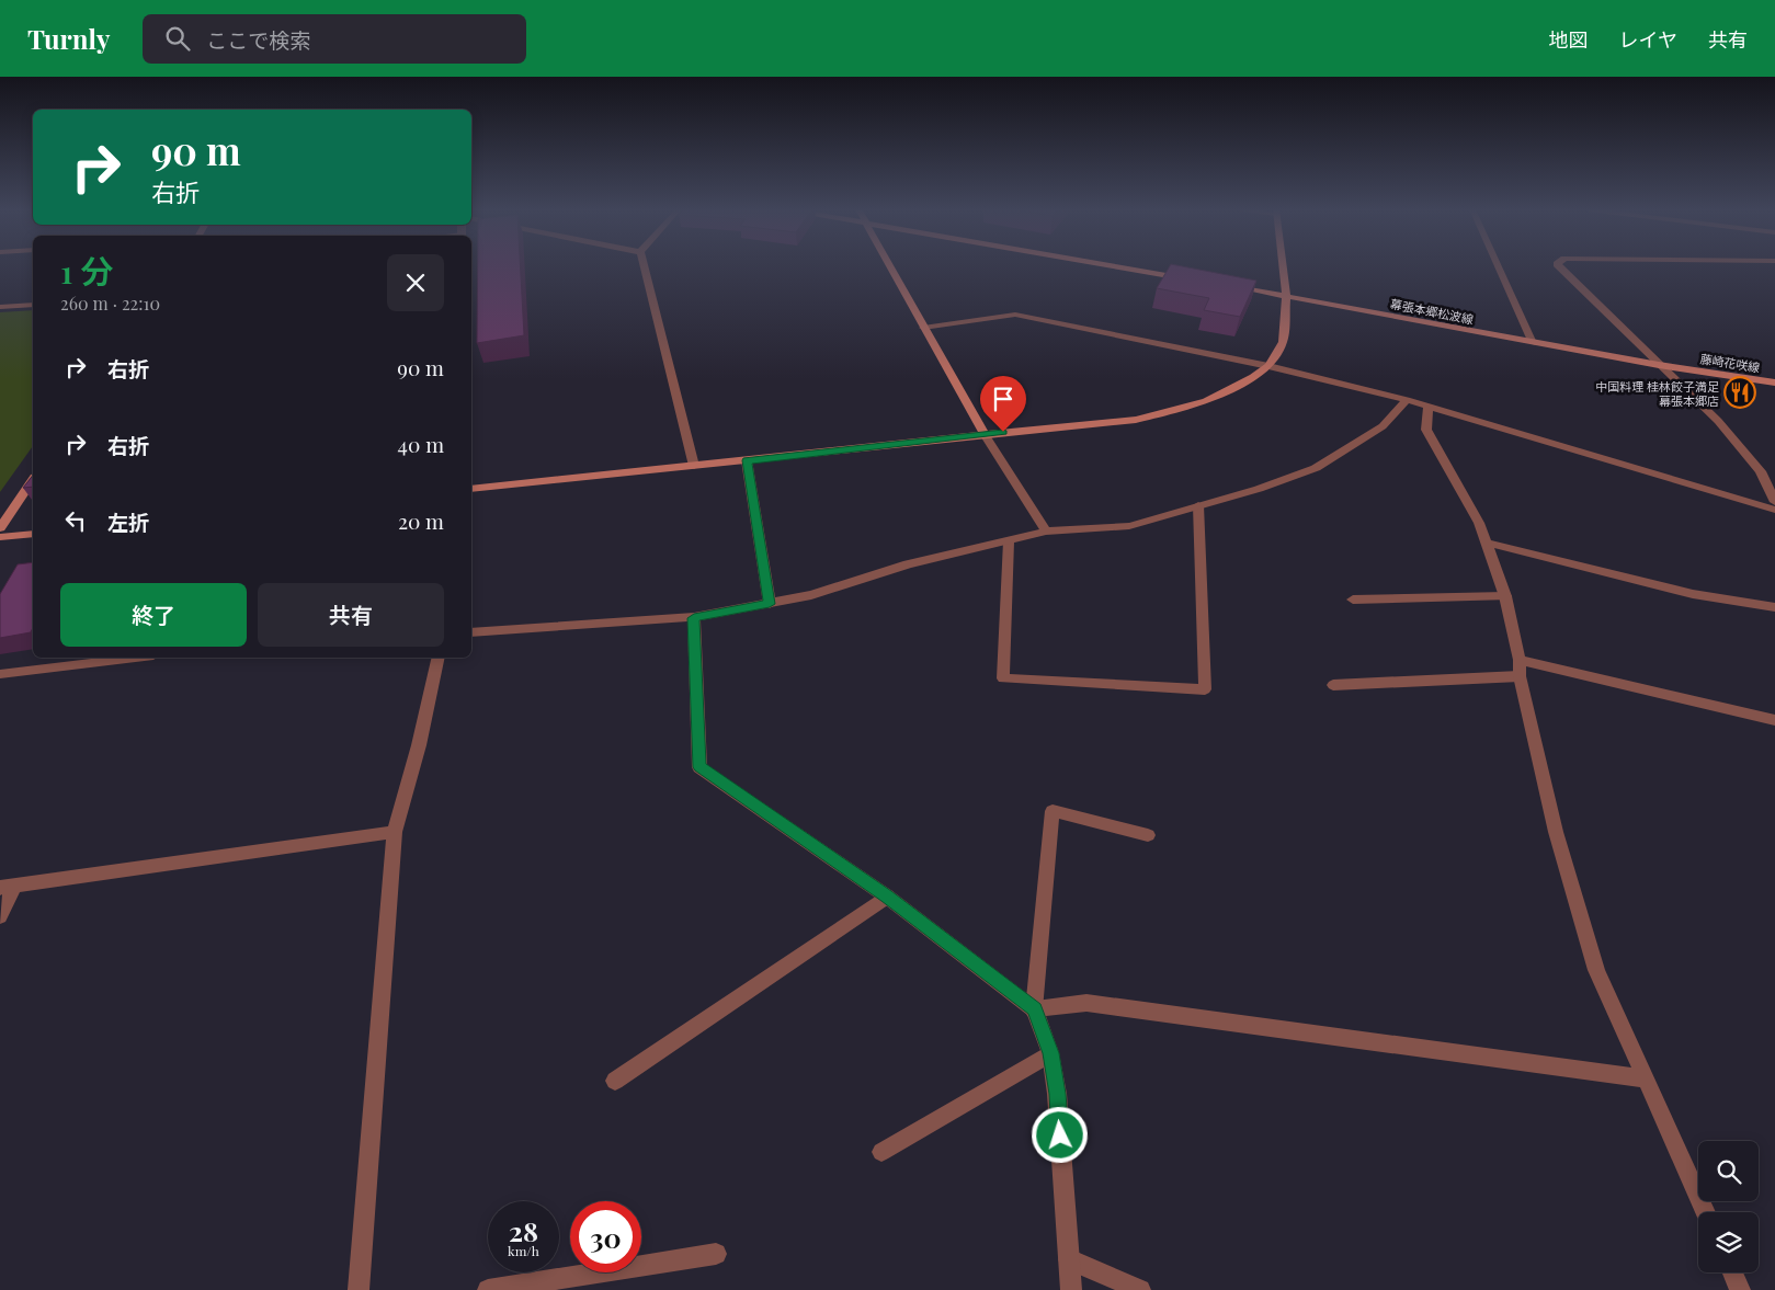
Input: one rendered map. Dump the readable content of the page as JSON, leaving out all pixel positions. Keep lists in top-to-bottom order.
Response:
{
  "streets": {
    "street": ["幕張本郷松波線", "藤崎花咲線"]
  },
  "crossings": [
    ["幕張本郷松波線", "藤崎花咲線"]
  ],
  "places": {
    "restaurant": ["中国料理 桂林餃子満足 幕張本郷店"]
  },
  "page": {
    "header": "Turnly",
    "search": "ここで検索",
    "nav": ["地図", "レイヤ", "共有"],
    "turn": ["90 m", "右折"],
    "heading": ["1 分", "260 m · 22:10"],
    "list": [
      {
        "name": "右折",
        "value": "90 m"
      },
      {
        "name": "右折",
        "value": "40 m"
      },
      {
        "name": "左折",
        "value": "20 m"
      }
    ],
    "buttons": ["終了", "共有"],
    "speed": "28 km/h",
    "limit": "30"
  }
}
